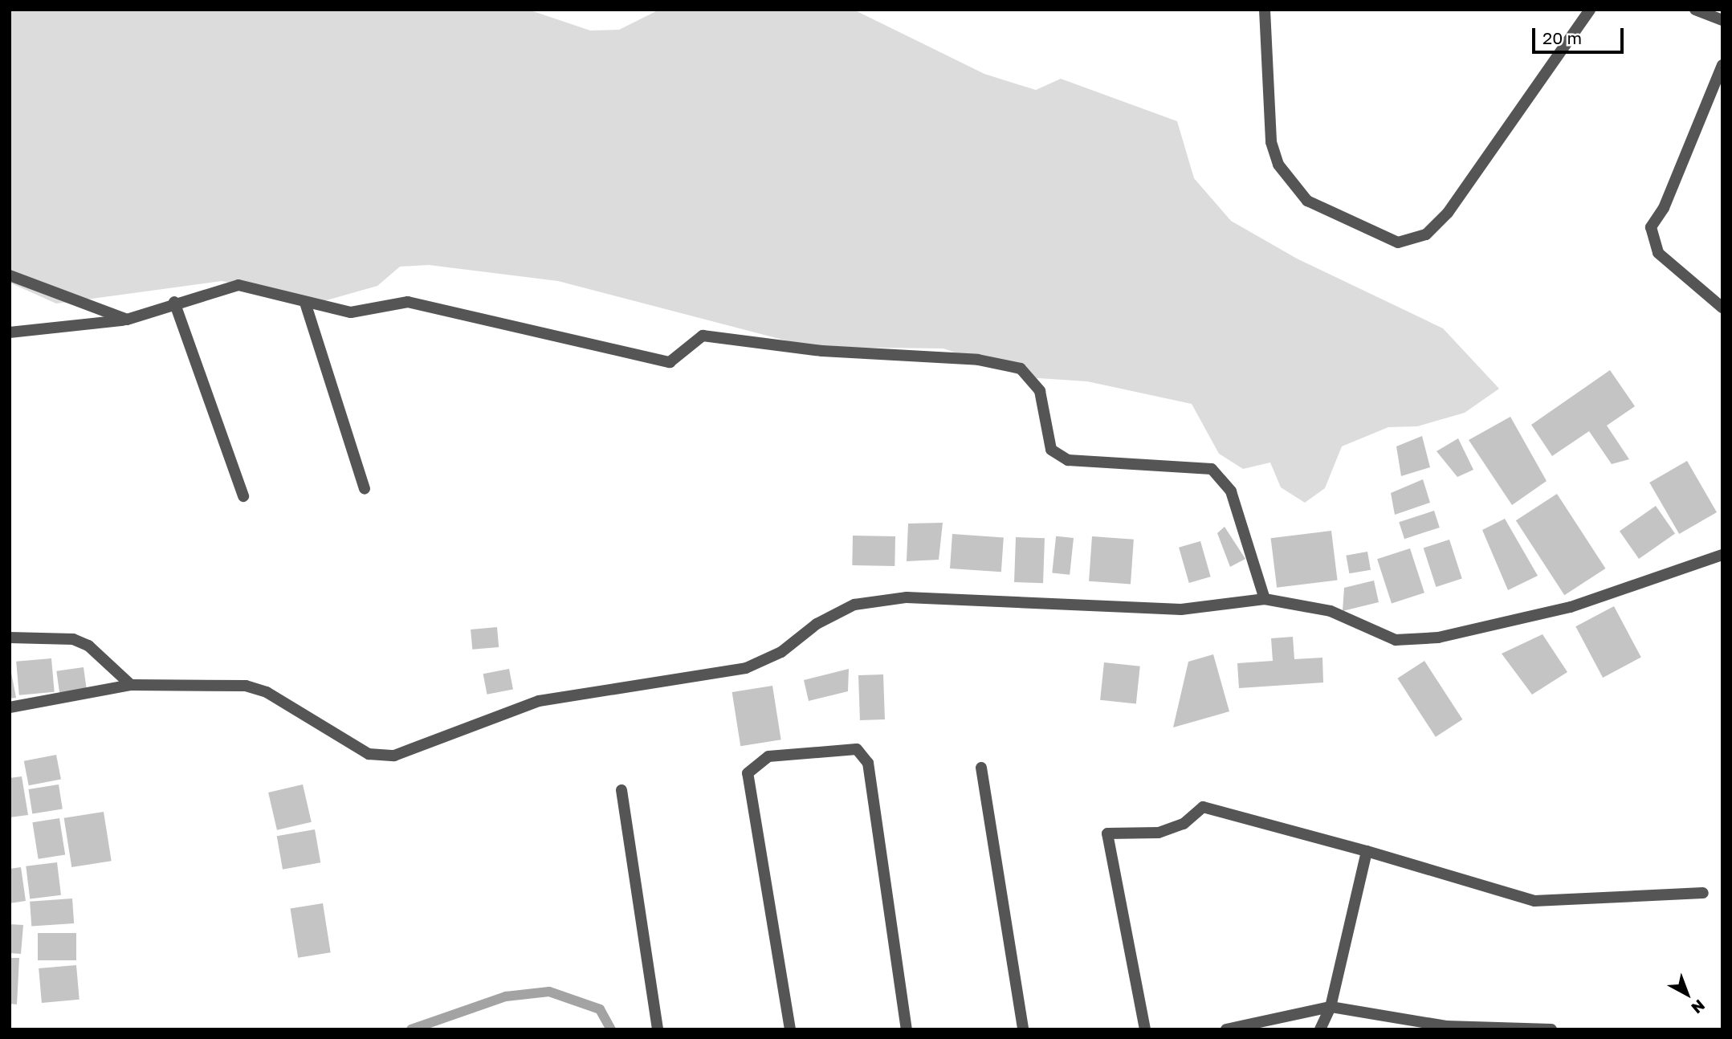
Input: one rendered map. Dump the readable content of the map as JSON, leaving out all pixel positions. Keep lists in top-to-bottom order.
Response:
{
  "scale_bar": "20 m",
  "north": "bottom right"
}
